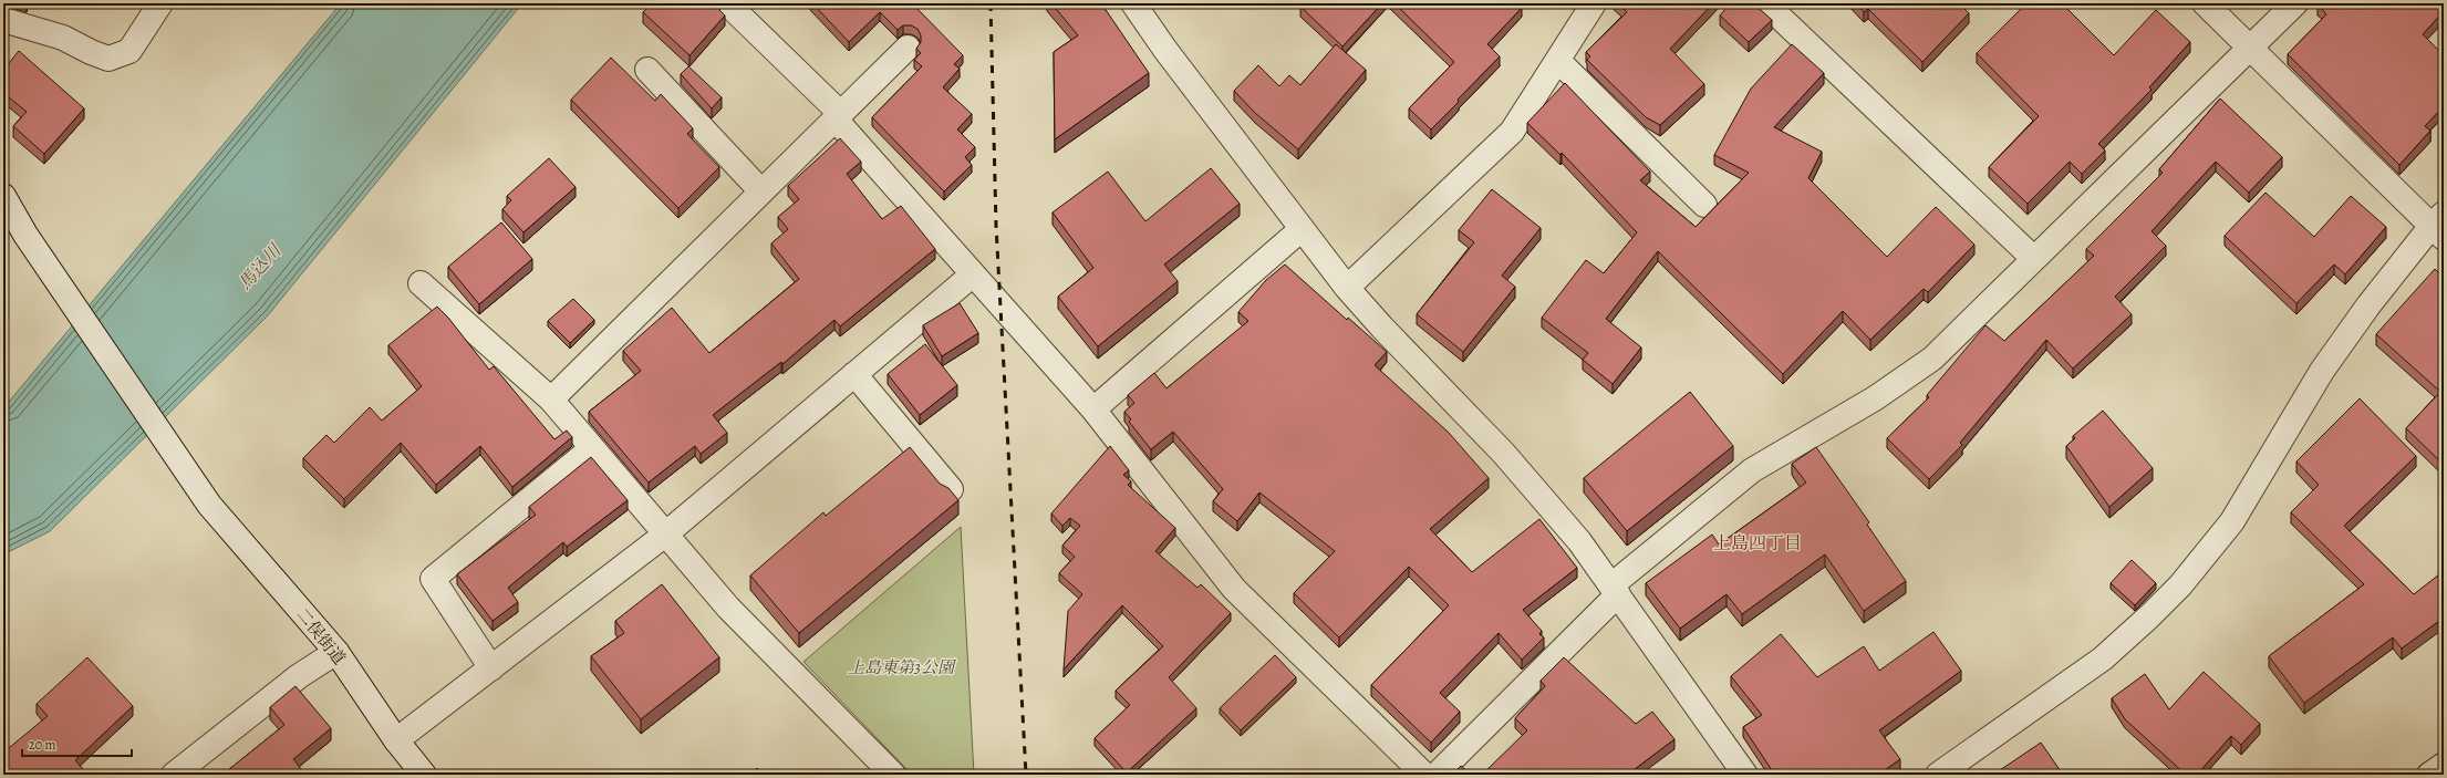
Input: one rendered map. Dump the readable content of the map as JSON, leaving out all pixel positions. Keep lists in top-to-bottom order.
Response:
{
  "streets": {
    "street": ["二俣街道"]
  },
  "districts": ["上島四丁目"],
  "water": ["馬込川"],
  "parks": ["上島東第3公園"],
  "scale_bar": "20 m"
}
